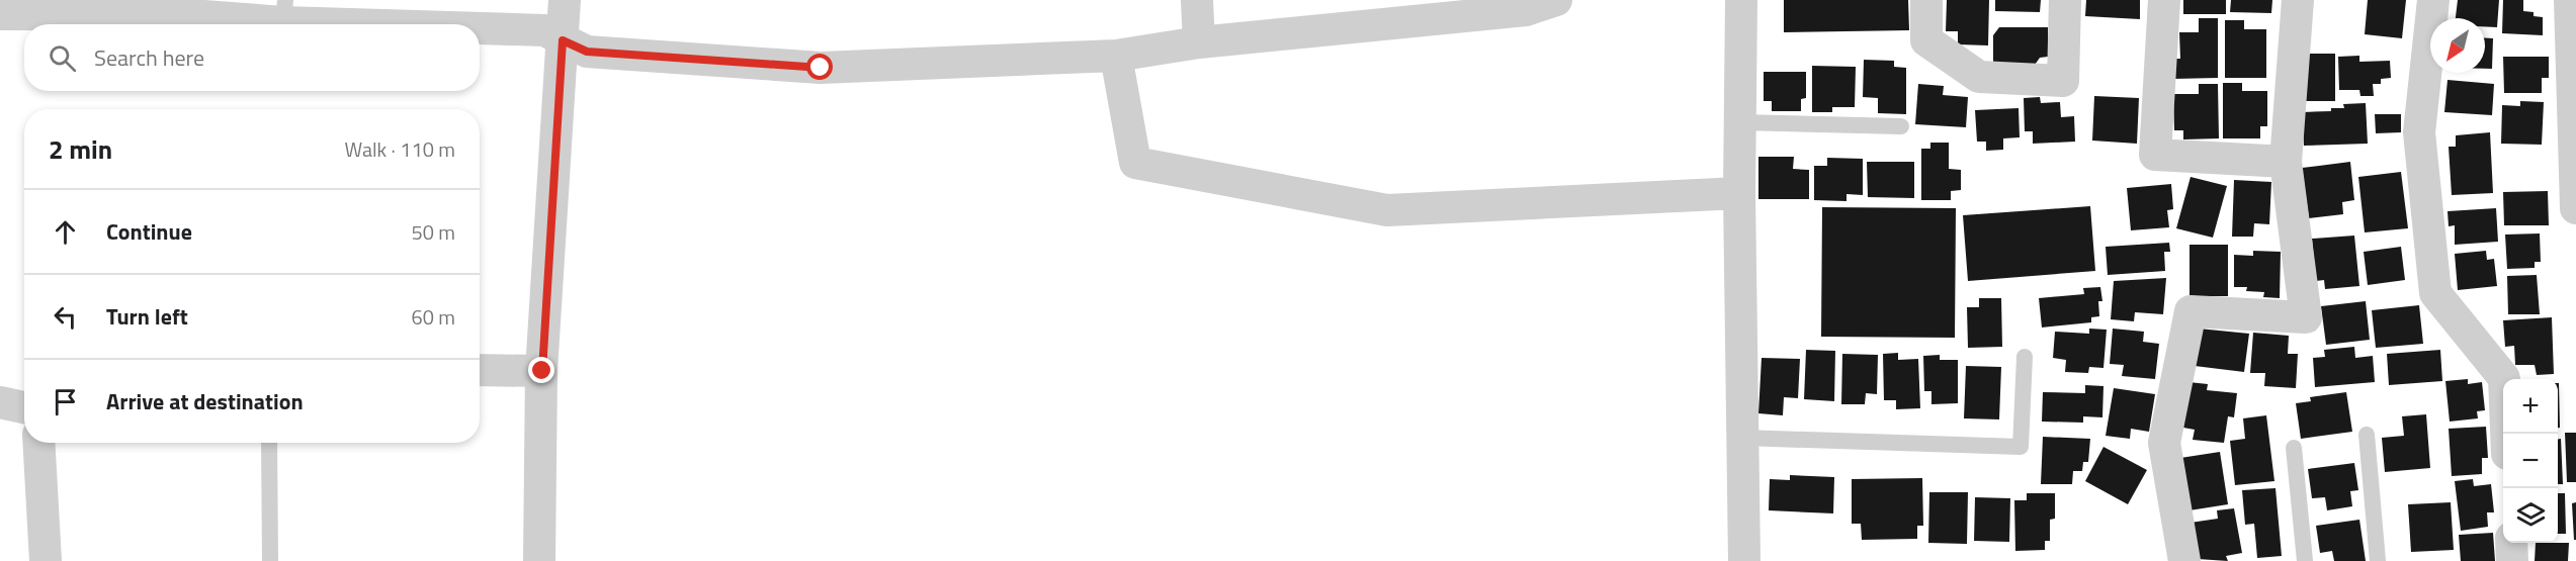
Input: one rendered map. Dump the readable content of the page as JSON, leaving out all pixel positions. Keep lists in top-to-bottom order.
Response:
{
  "north": "bottom left",
  "page": {
    "search": "Search here",
    "heading": ["2 min", "Walk · 110 m"],
    "list": [
      ["Continue", "50 m"],
      ["Turn left", "60 m"],
      "Arrive at destination"
    ],
    "map_buttons": ["+", "−"]
  }
}
